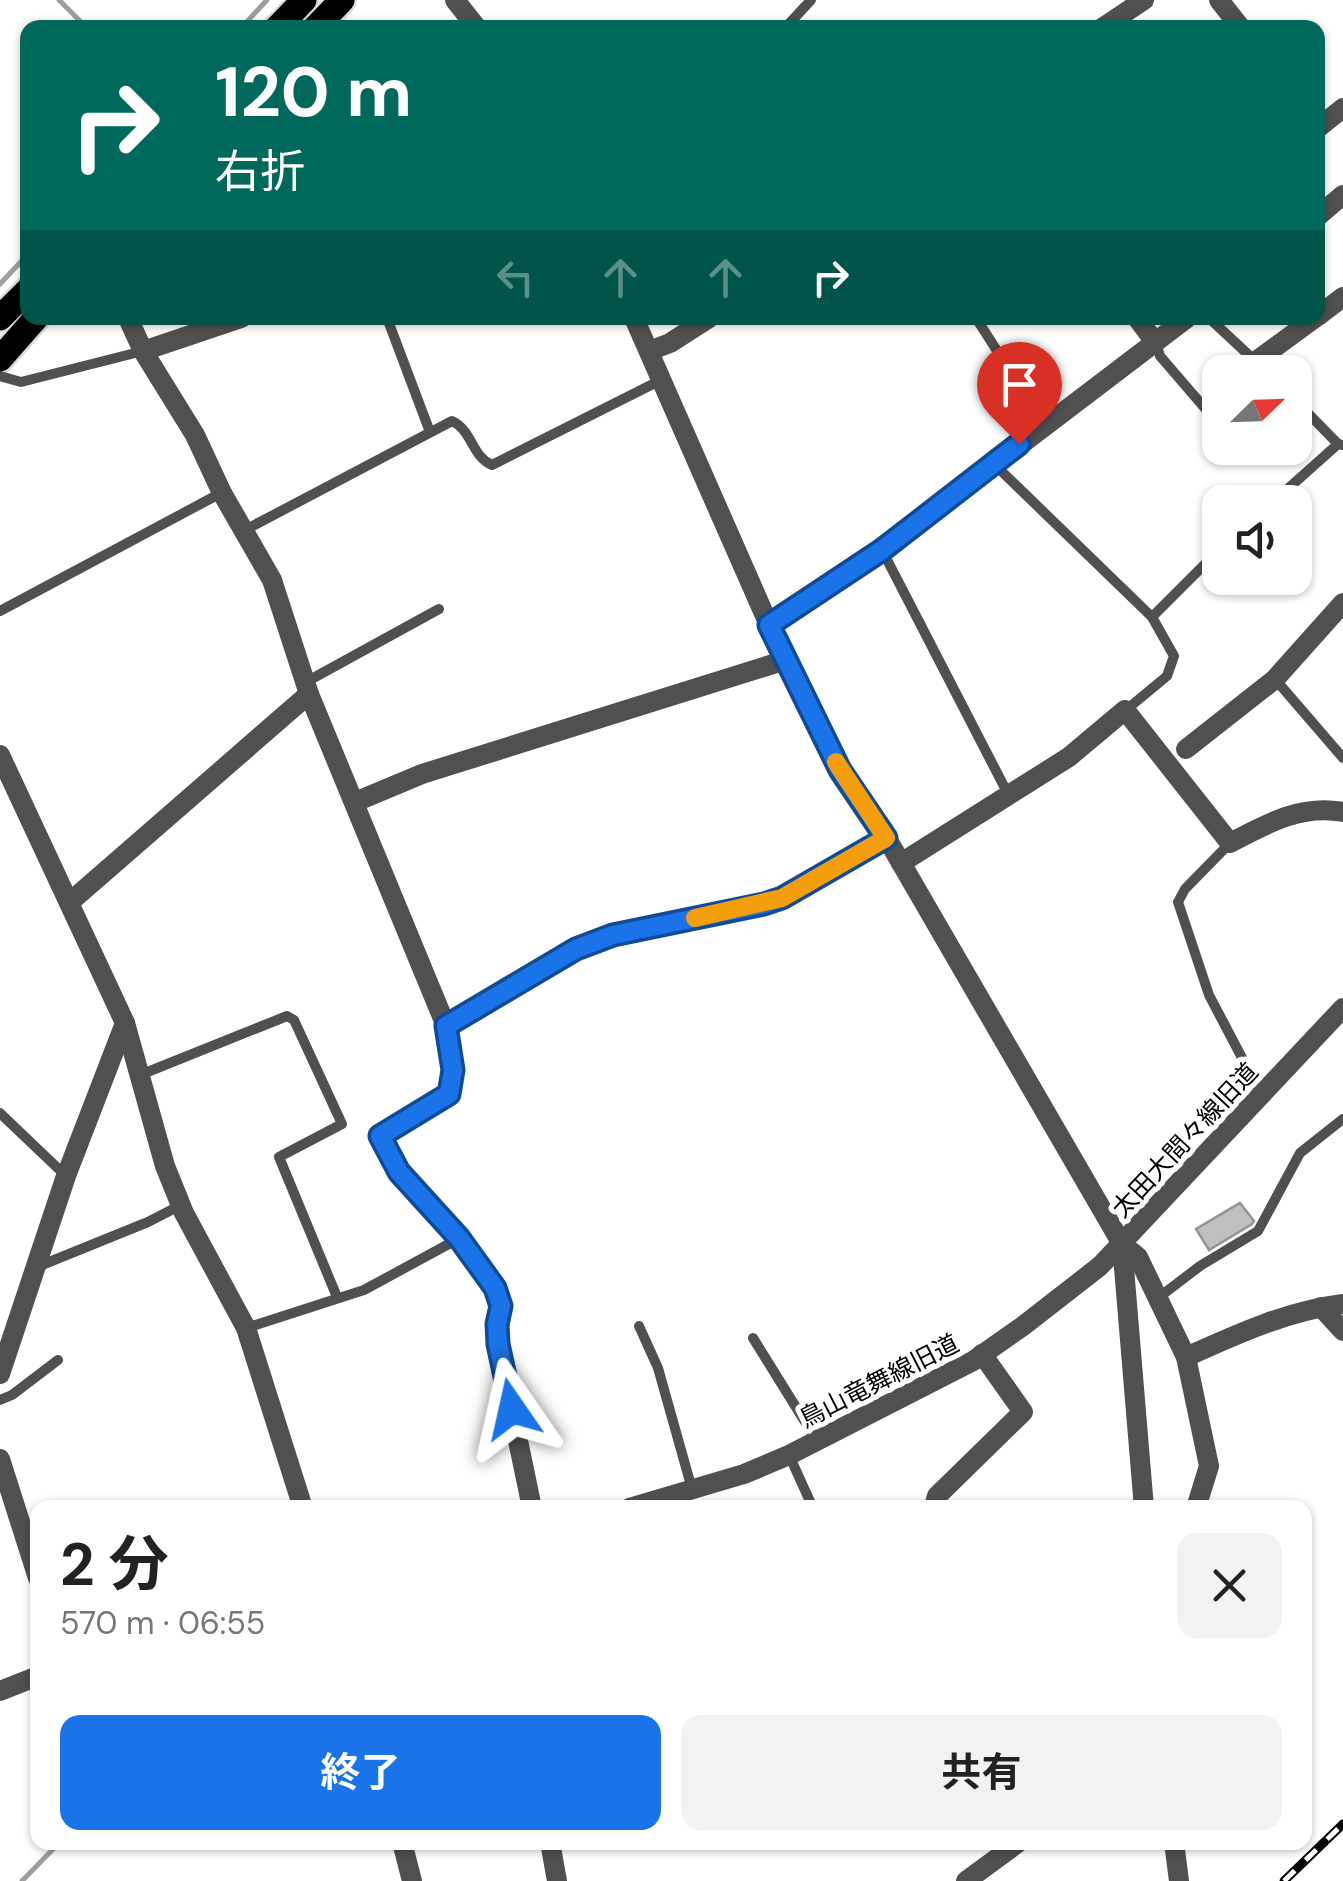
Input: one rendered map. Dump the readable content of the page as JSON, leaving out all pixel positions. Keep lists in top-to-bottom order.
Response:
{
  "streets": {
    "street": ["太田大間々線旧道", "鳥山竜舞線旧道"]
  },
  "crossings": [
    ["太田大間々線旧道", "鳥山竜舞線旧道"]
  ],
  "north": "top right",
  "page": {
    "turn": ["120 m", "右折"],
    "heading": ["2 分", "570 m · 06:55"],
    "buttons": ["終了", "共有"]
  }
}
